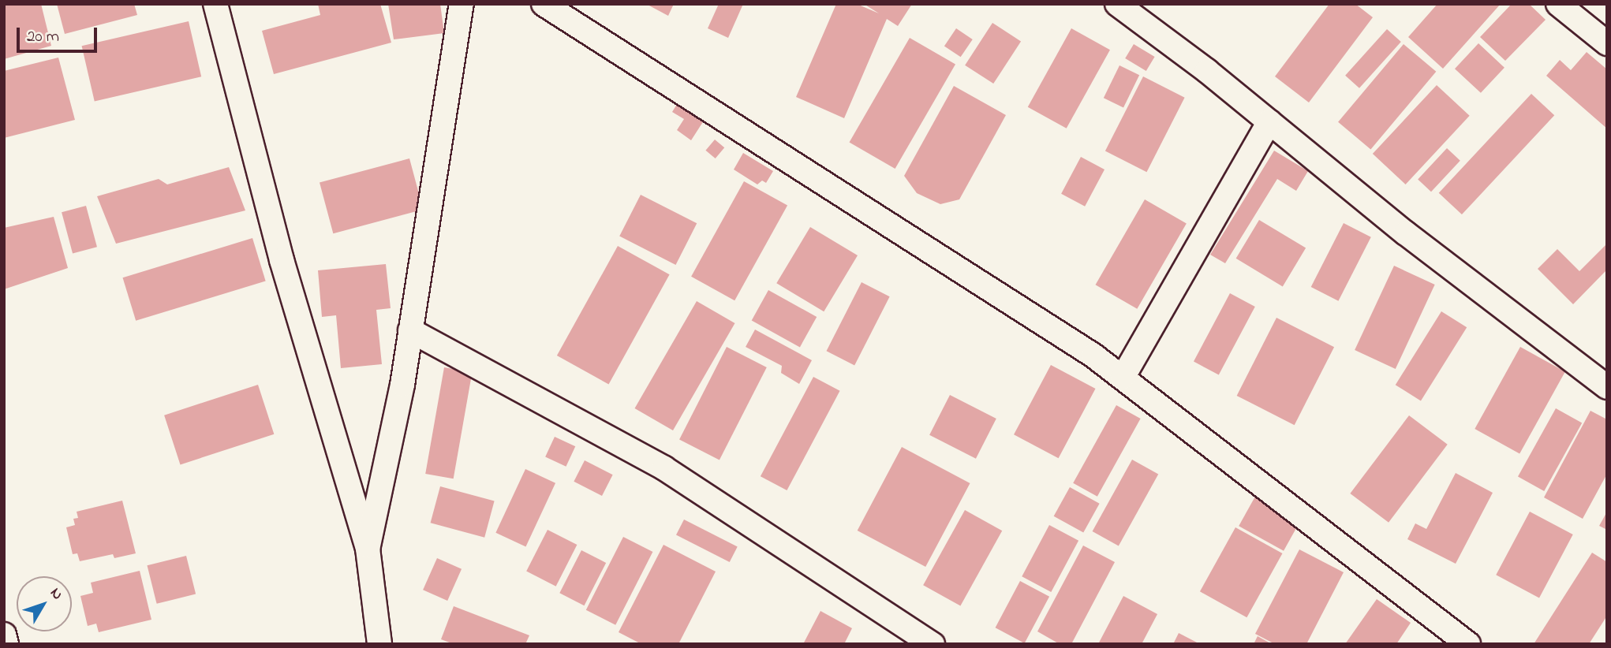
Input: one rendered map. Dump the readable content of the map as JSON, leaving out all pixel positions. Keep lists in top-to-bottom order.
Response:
{
  "scale_bar": "20 m",
  "north": "top right"
}
